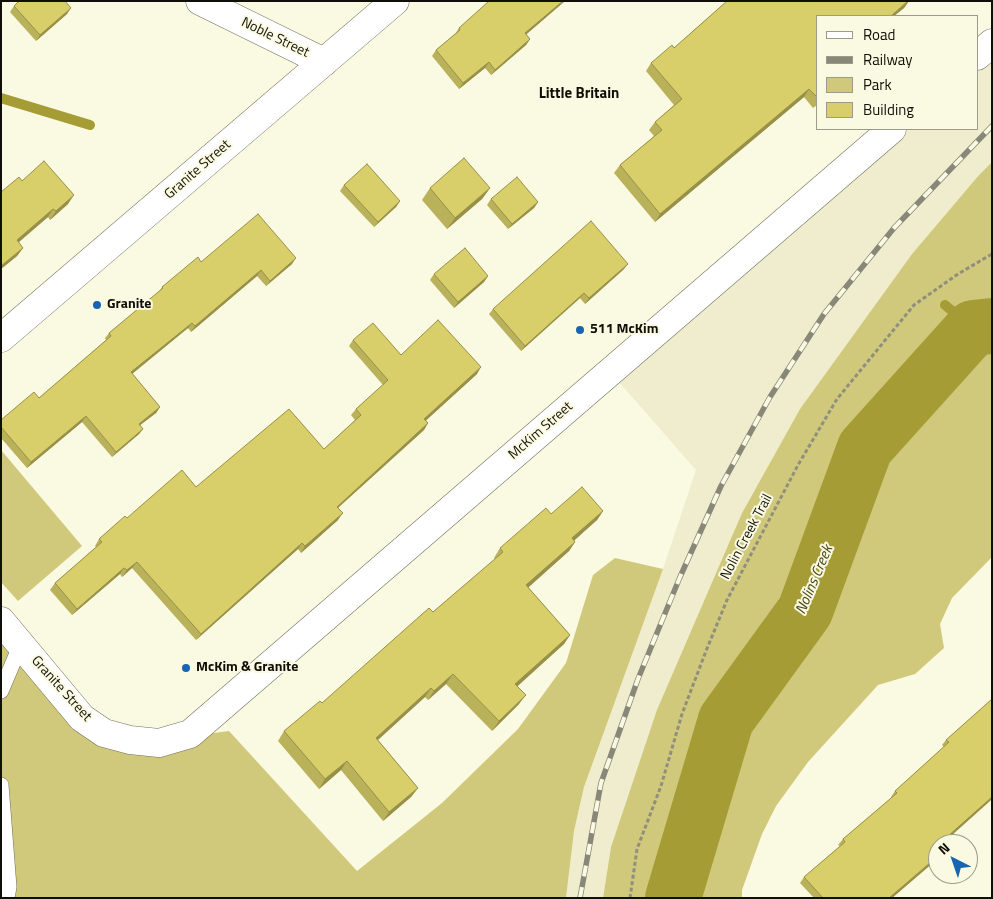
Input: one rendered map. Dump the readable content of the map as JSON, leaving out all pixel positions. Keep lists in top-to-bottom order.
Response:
{
  "streets": {
    "street": ["Noble Street", "Granite Street", "McKim Street"],
    "path": ["Nolin Creek Trail"]
  },
  "crossings": [
    ["Noble Street", "Granite Street"],
    ["Granite Street", "McKim Street"]
  ],
  "districts": ["Little Britain"],
  "water": ["Nolins Creek"],
  "places": ["Granite", "511 McKim", "McKim & Granite"],
  "legend": [
    "Road",
    "Railway",
    "Park",
    "Building"
  ],
  "north": "top left"
}
